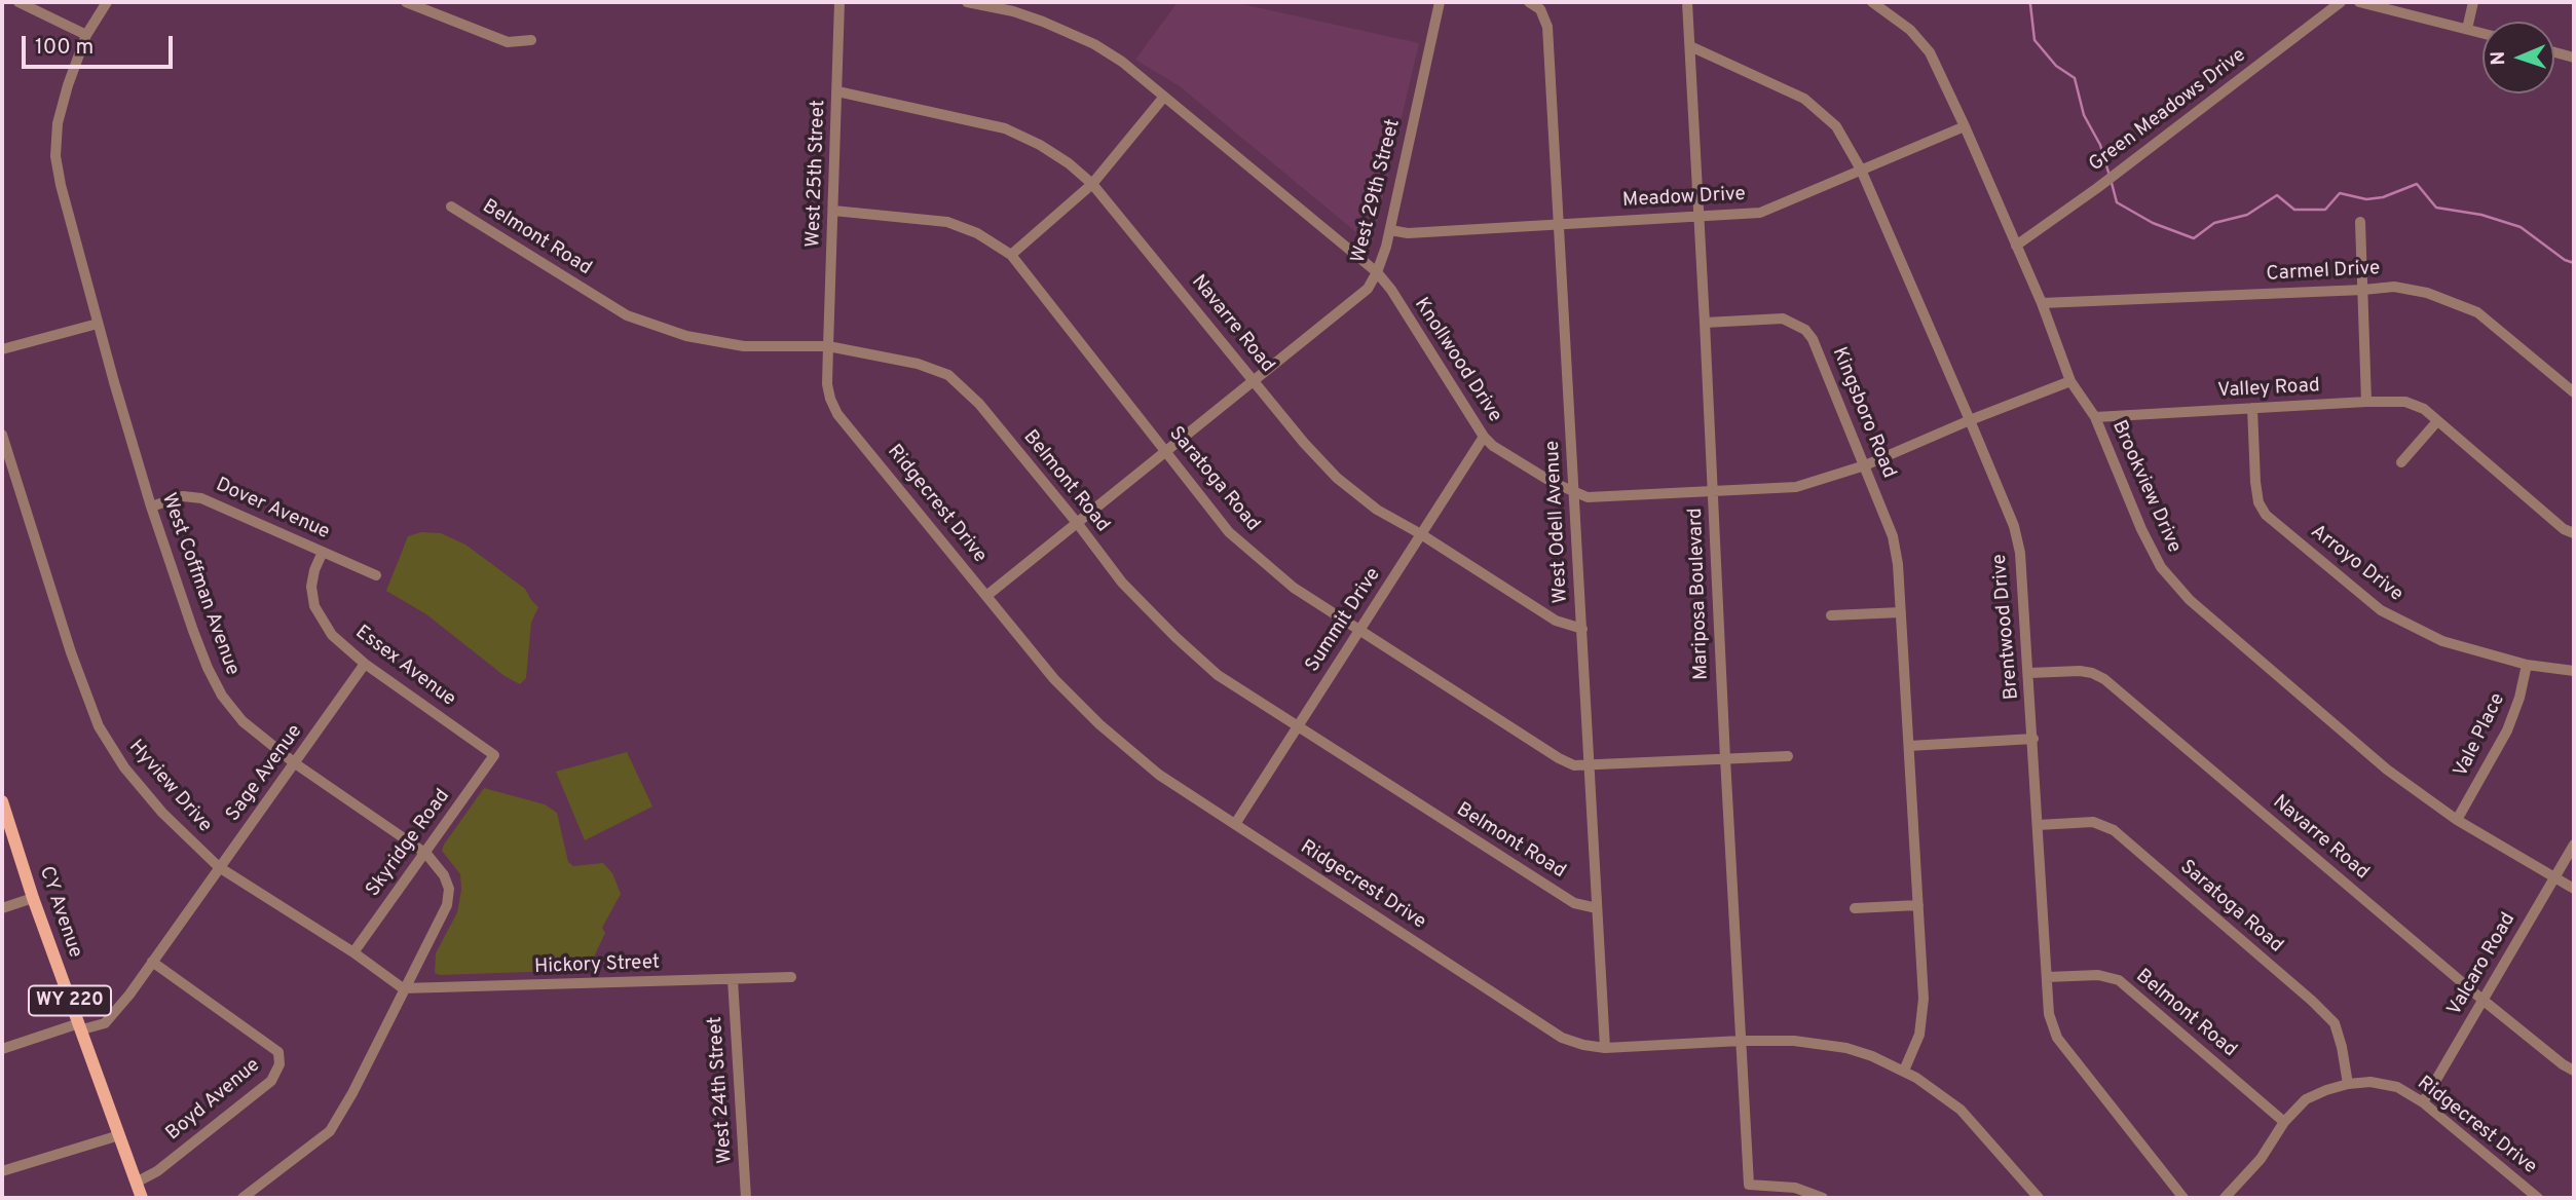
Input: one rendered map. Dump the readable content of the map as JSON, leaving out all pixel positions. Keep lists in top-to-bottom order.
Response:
{
  "streets": {
    "main road": ["CY Avenue", "WY 220"],
    "street": [
      "Green Meadows Drive",
      "West 25th Street",
      "West 29th Street",
      "Meadow Drive",
      "Belmont Road",
      "Carmel Drive",
      "Navarre Road",
      "Knollwood Drive",
      "Valley Road",
      "Kingsboro Road",
      "Saratoga Road",
      "Brookview Drive",
      "Ridgecrest Drive",
      "Dover Avenue",
      "West Odell Avenue",
      "Arroyo Drive",
      "West Coffman Avenue",
      "Mariposa Boulevard",
      "Summit Drive",
      "Brentwood Drive",
      "Essex Avenue",
      "Vale Place",
      "Sage Avenue",
      "Hyview Drive",
      "Skyridge Road",
      "Valcaro Road",
      "Hickory Street",
      "West 24th Street",
      "Boyd Avenue"
    ]
  },
  "crossings": [
    ["Green Meadows Drive", "Brookview Drive"],
    ["West 25th Street", "Belmont Road"],
    ["West 25th Street", "Navarre Road"],
    ["West 25th Street", "Saratoga Road"],
    ["West 25th Street", "Ridgecrest Drive"],
    ["West 29th Street", "Meadow Drive"],
    ["West 29th Street", "Belmont Road"],
    ["West 29th Street", "Navarre Road"],
    ["West 29th Street", "Knollwood Drive"],
    ["West 29th Street", "Saratoga Road"],
    ["West 29th Street", "Ridgecrest Drive"],
    ["Meadow Drive", "Brookview Drive"],
    ["Meadow Drive", "West Odell Avenue"],
    ["Meadow Drive", "Mariposa Boulevard"],
    ["Meadow Drive", "Brentwood Drive"],
    ["Belmont Road", "Ridgecrest Drive"],
    ["Belmont Road", "West Odell Avenue"],
    ["Belmont Road", "Summit Drive"],
    ["Belmont Road", "Brentwood Drive"],
    ["Carmel Drive", "Brookview Drive"],
    ["Navarre Road", "West Odell Avenue"],
    ["Navarre Road", "Summit Drive"],
    ["Navarre Road", "Brentwood Drive"],
    ["Navarre Road", "Valcaro Road"],
    ["Knollwood Drive", "Kingsboro Road"],
    ["Knollwood Drive", "Brookview Drive"],
    ["Knollwood Drive", "West Odell Avenue"],
    ["Knollwood Drive", "Mariposa Boulevard"],
    ["Knollwood Drive", "Summit Drive"],
    ["Knollwood Drive", "Brentwood Drive"],
    ["Valley Road", "Brookview Drive"],
    ["Valley Road", "Arroyo Drive"],
    ["Kingsboro Road", "Ridgecrest Drive"],
    ["Kingsboro Road", "Mariposa Boulevard"],
    ["Saratoga Road", "Ridgecrest Drive"],
    ["Saratoga Road", "West Odell Avenue"],
    ["Saratoga Road", "Mariposa Boulevard"],
    ["Saratoga Road", "Summit Drive"],
    ["Saratoga Road", "Brentwood Drive"],
    ["Brookview Drive", "Vale Place"],
    ["Brookview Drive", "Valcaro Road"],
    ["Ridgecrest Drive", "West Odell Avenue"],
    ["Ridgecrest Drive", "Mariposa Boulevard"],
    ["Ridgecrest Drive", "Summit Drive"],
    ["Ridgecrest Drive", "Valcaro Road"],
    ["Dover Avenue", "West Coffman Avenue"],
    ["Dover Avenue", "Essex Avenue"],
    ["Arroyo Drive", "Vale Place"],
    ["West Coffman Avenue", "Sage Avenue"],
    ["West Coffman Avenue", "Hyview Drive"],
    ["West Coffman Avenue", "Skyridge Road"],
    ["West Coffman Avenue", "Hickory Street"],
    ["Mariposa Boulevard", "Brentwood Drive"],
    ["Essex Avenue", "Sage Avenue"],
    ["Essex Avenue", "Skyridge Road"],
    ["Sage Avenue", "Hyview Drive"],
    ["Sage Avenue", "CY Avenue"],
    ["Sage Avenue", "Boyd Avenue"],
    ["Hyview Drive", "Skyridge Road"],
    ["Hyview Drive", "Hickory Street"],
    ["CY Avenue", "Boyd Avenue"],
    ["Hickory Street", "West 24th Street"]
  ],
  "scale_bar": "100 m",
  "north": "left"
}
